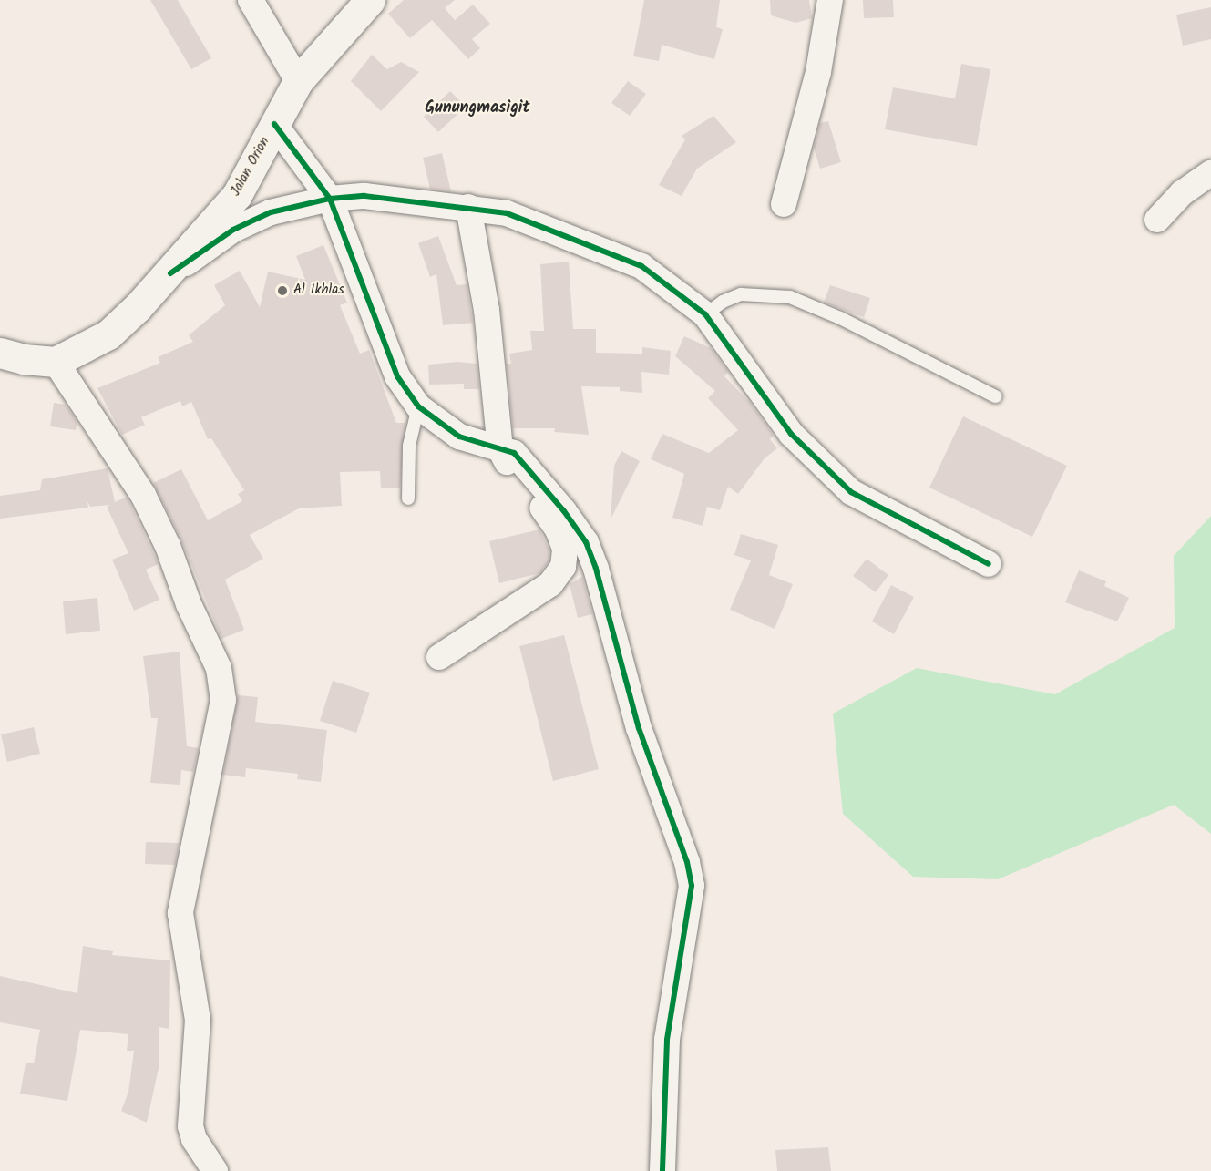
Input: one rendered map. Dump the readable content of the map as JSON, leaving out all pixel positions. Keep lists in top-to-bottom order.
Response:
{
  "streets": {
    "highway": ["Jalan Orion"]
  },
  "districts": ["Gunungmasigit"],
  "places": ["Al Ikhlas"]
}
